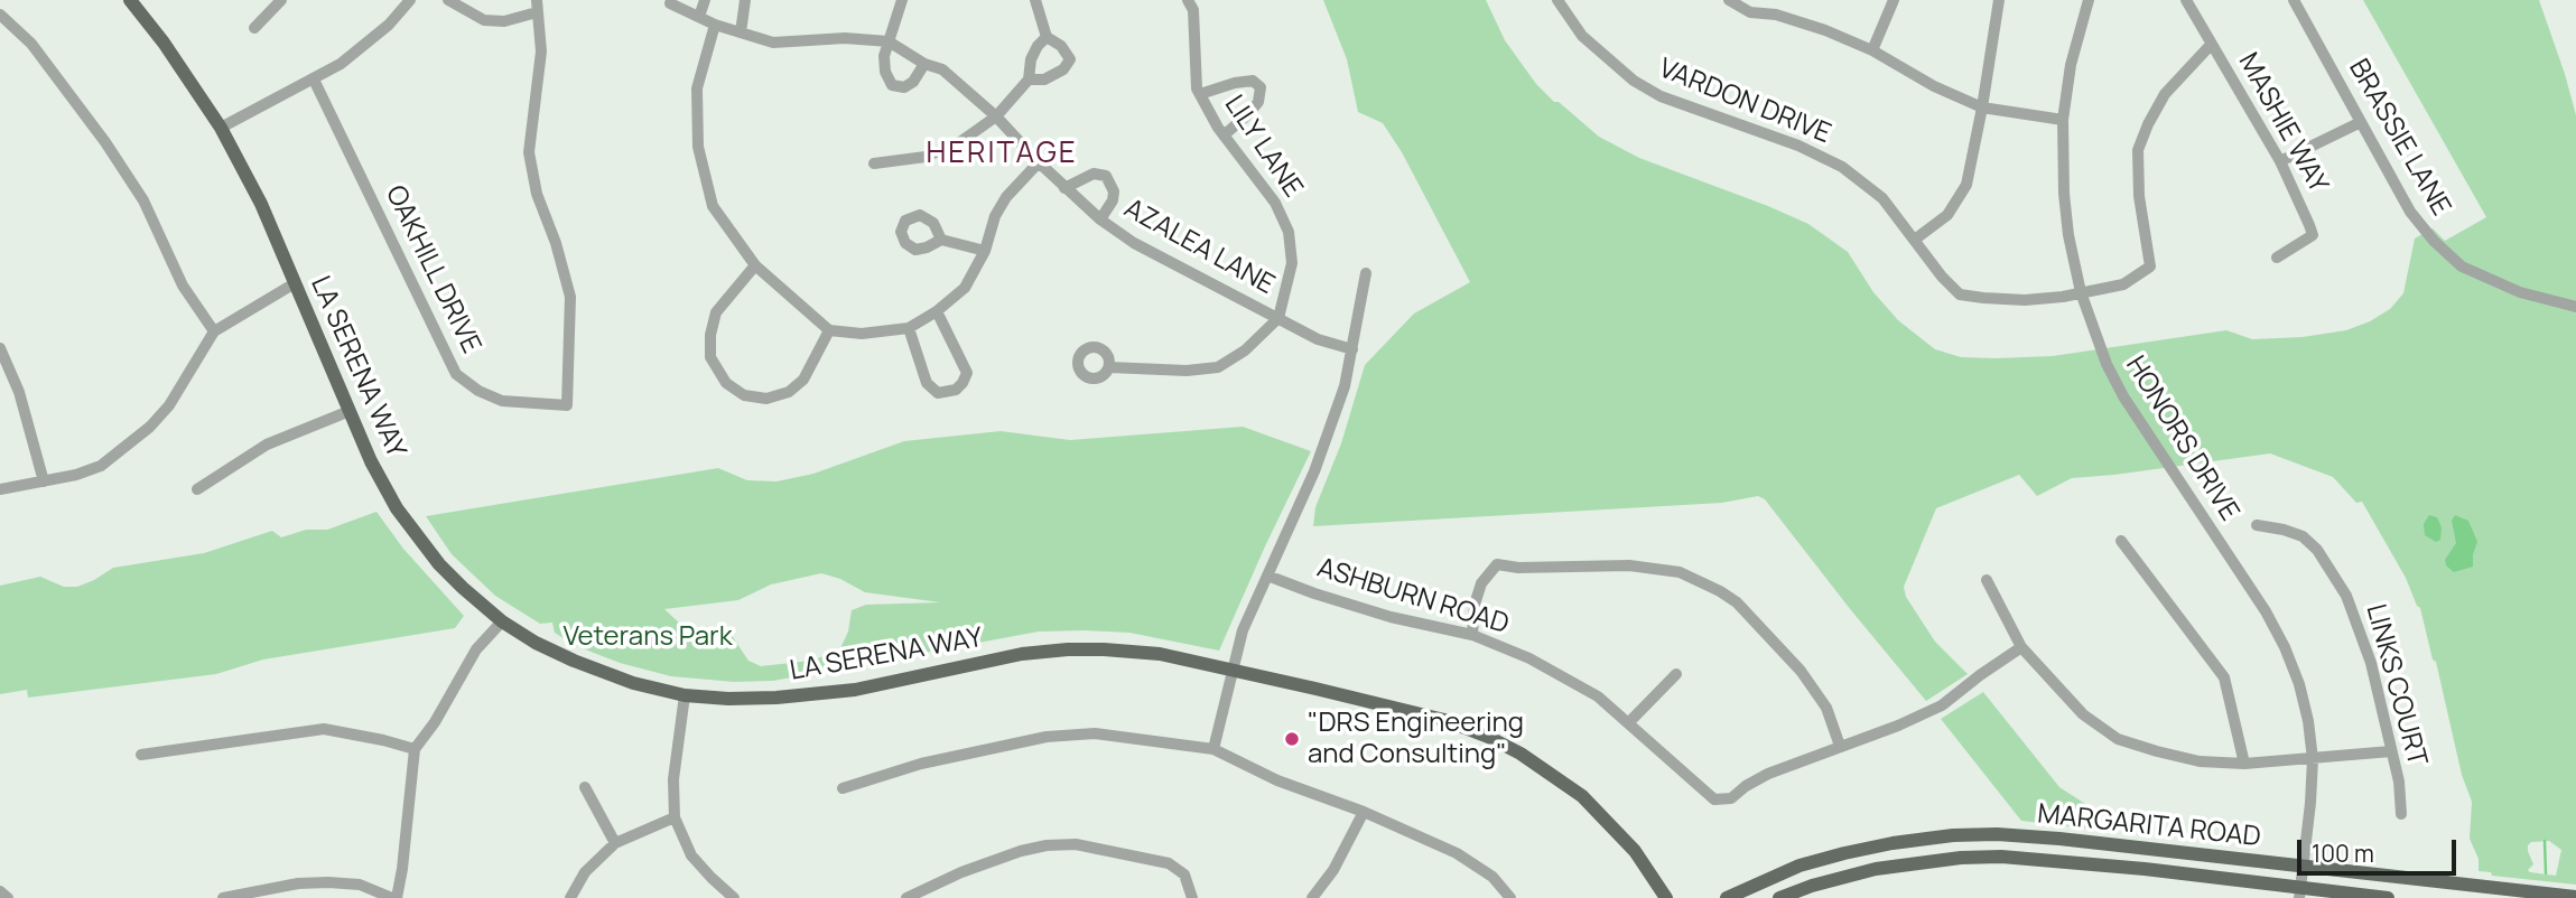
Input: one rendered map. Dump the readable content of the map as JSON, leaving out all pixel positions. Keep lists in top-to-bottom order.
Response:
{
  "streets": {
    "main road": ["LA SERENA WAY", "MARGARITA ROAD"],
    "street": [
      "VARDON DRIVE",
      "MASHIE WAY",
      "BRASSIE LANE",
      "LILY LANE",
      "AZALEA LANE",
      "OAKHILL DRIVE",
      "HONORS DRIVE",
      "ASHBURN ROAD",
      "LINKS COURT"
    ]
  },
  "crossings": [
    ["VARDON DRIVE", "MASHIE WAY"],
    ["VARDON DRIVE", "HONORS DRIVE"],
    ["LILY LANE", "AZALEA LANE"],
    ["HONORS DRIVE", "MARGARITA ROAD"]
  ],
  "districts": ["HERITAGE"],
  "parks": ["Veterans Park"],
  "places": ["\"DRS Engineering and Consulting\""],
  "scale_bar": "100 m"
}
